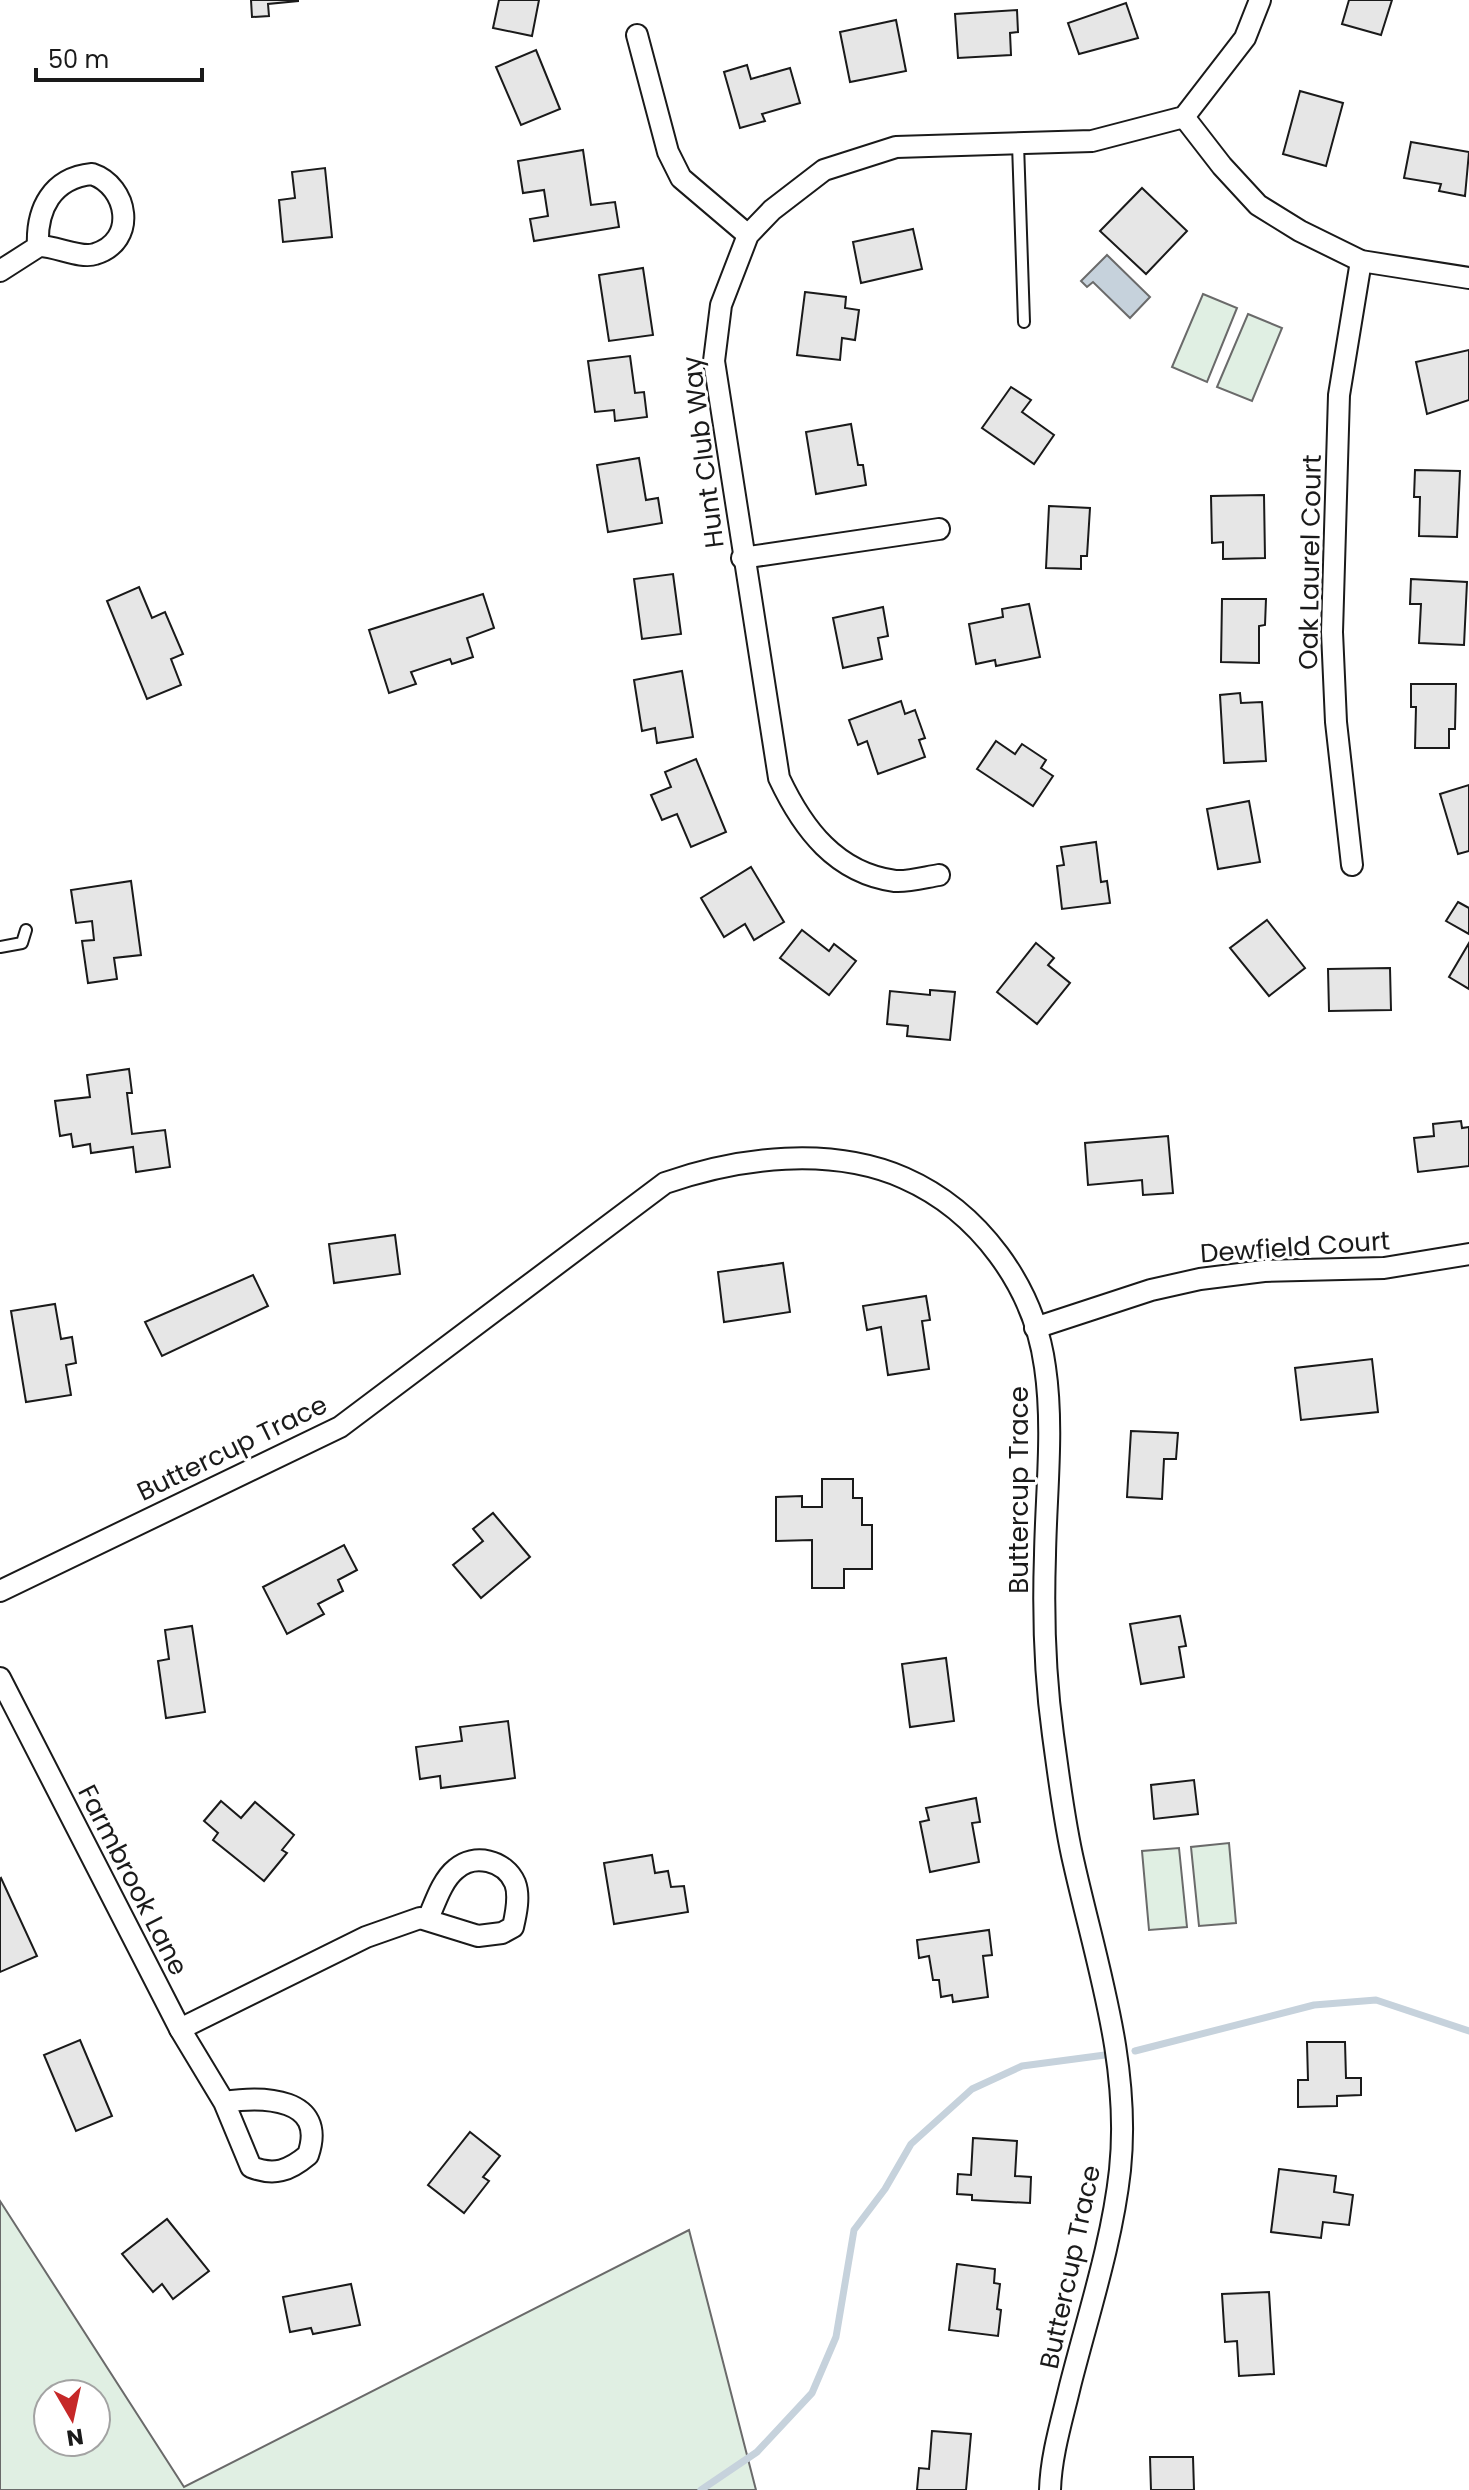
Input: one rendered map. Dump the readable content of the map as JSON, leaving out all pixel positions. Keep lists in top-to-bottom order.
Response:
{
  "streets": {
    "street": [
      "Hunt Club Way",
      "Oak Laurel Court",
      "Dewfield Court",
      "Buttercup Trace",
      "Farmbrook Lane"
    ]
  },
  "crossings": [
    ["Dewfield Court", "Buttercup Trace"]
  ],
  "scale_bar": "50 m",
  "north": "bottom"
}
